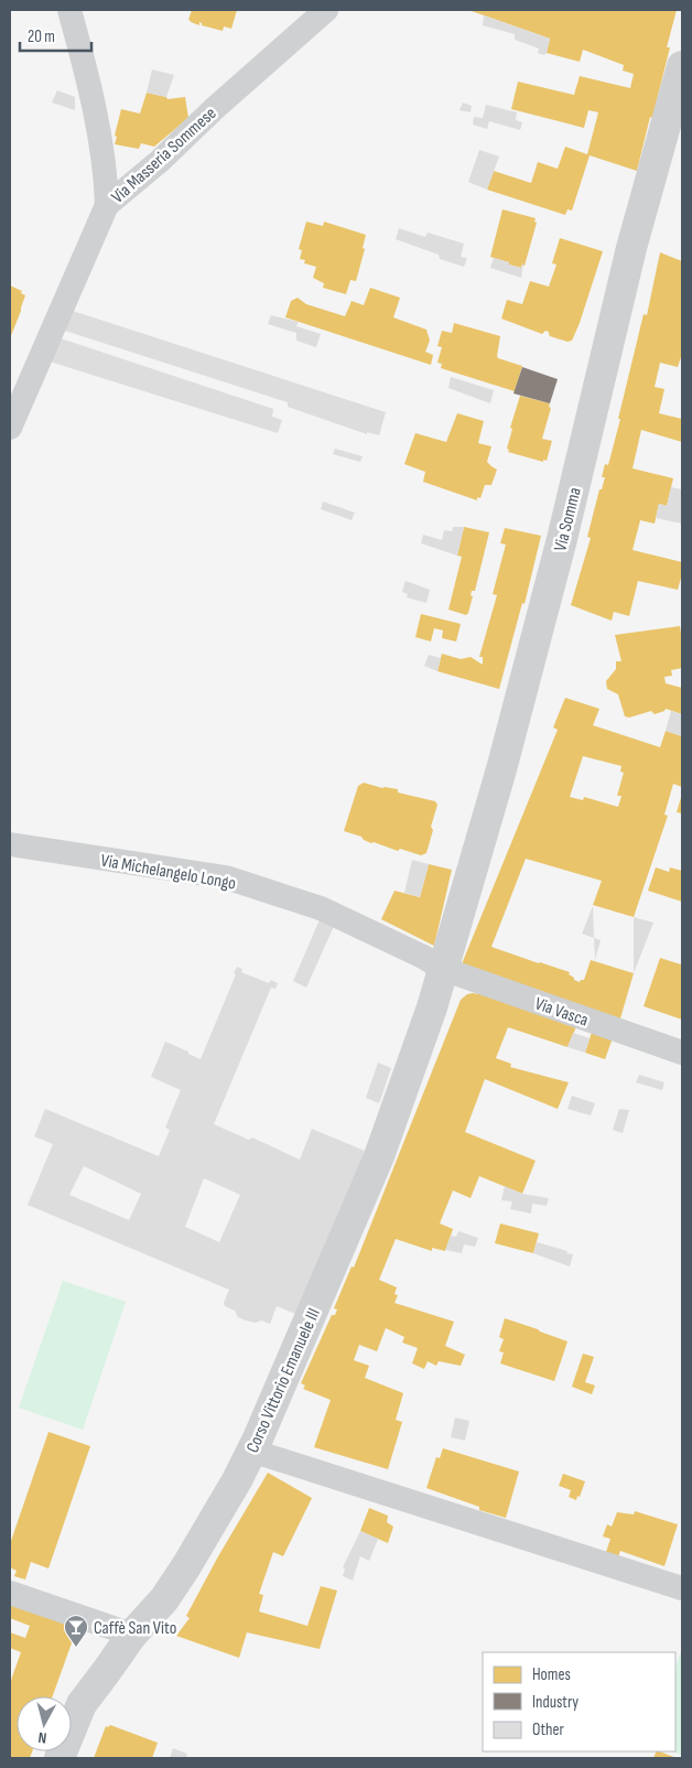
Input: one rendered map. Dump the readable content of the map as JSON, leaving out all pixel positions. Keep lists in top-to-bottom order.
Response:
{
  "streets": {
    "street": [
      "Via Masseria Sommese",
      "Via Somma",
      "Via Michelangelo Longo",
      "Via Vasca",
      "Corso Vittorio Emanuele III"
    ]
  },
  "crossings": [
    ["Via Somma", "Via Michelangelo Longo"],
    ["Via Somma", "Via Vasca"],
    ["Via Somma", "Corso Vittorio Emanuele III"],
    ["Via Michelangelo Longo", "Via Vasca"],
    ["Via Michelangelo Longo", "Corso Vittorio Emanuele III"],
    ["Via Vasca", "Corso Vittorio Emanuele III"]
  ],
  "places": {
    "bar": ["Caffè San Vito"]
  },
  "legend": ["Homes", "Industry", "Other"],
  "scale_bar": "20 m",
  "north": "bottom"
}
